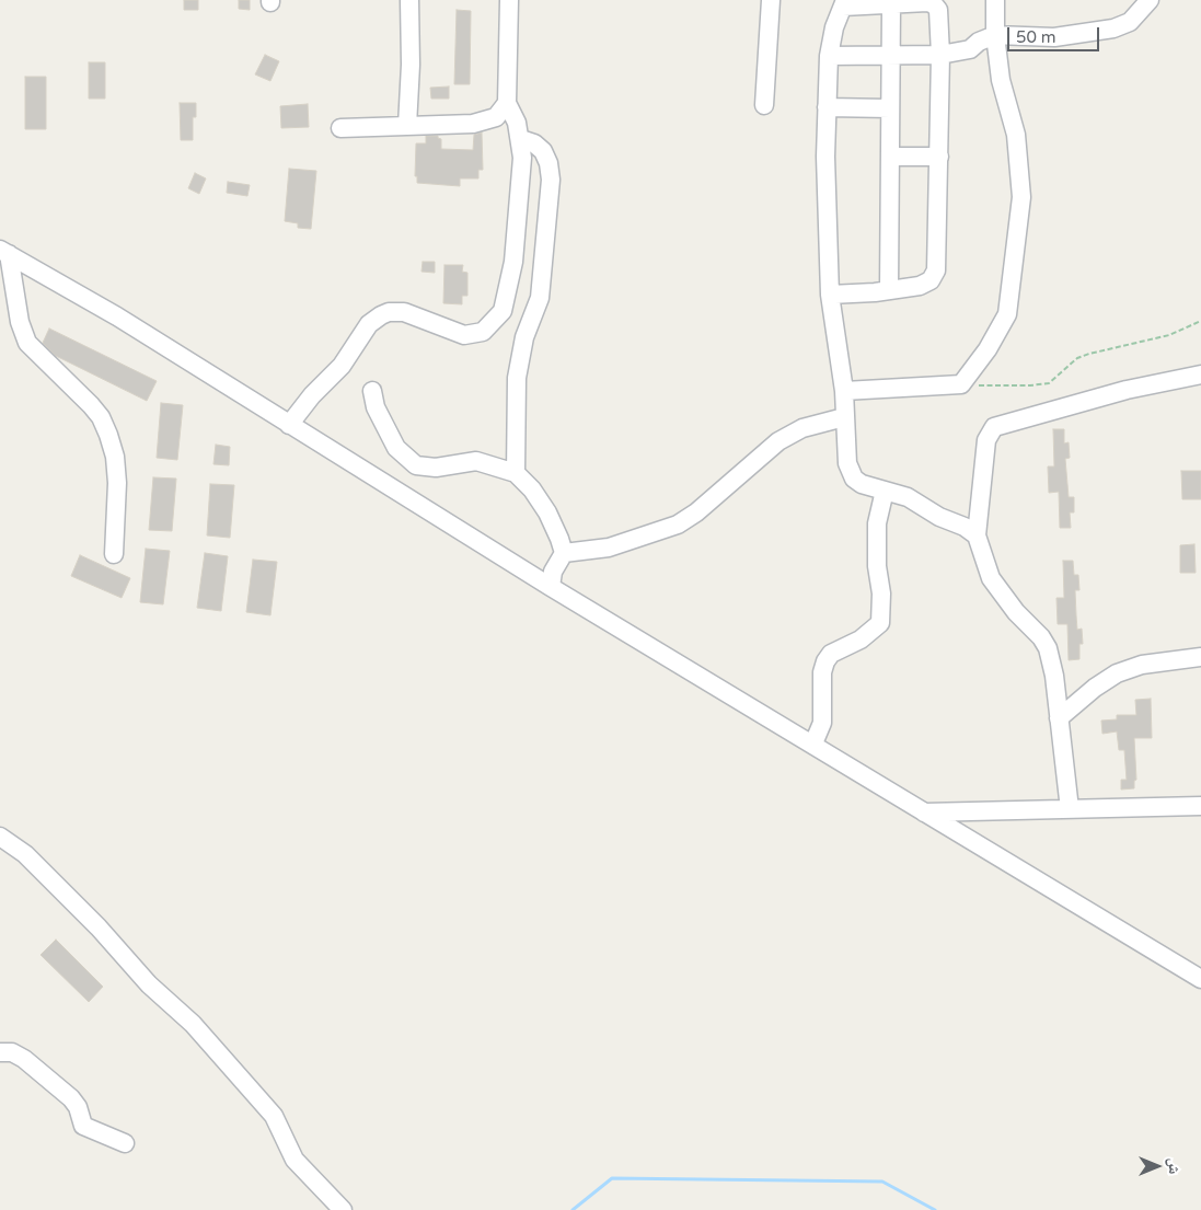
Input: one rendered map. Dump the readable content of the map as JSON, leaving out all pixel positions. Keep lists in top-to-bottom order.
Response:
{
  "scale_bar": "50 m",
  "north": "right"
}
